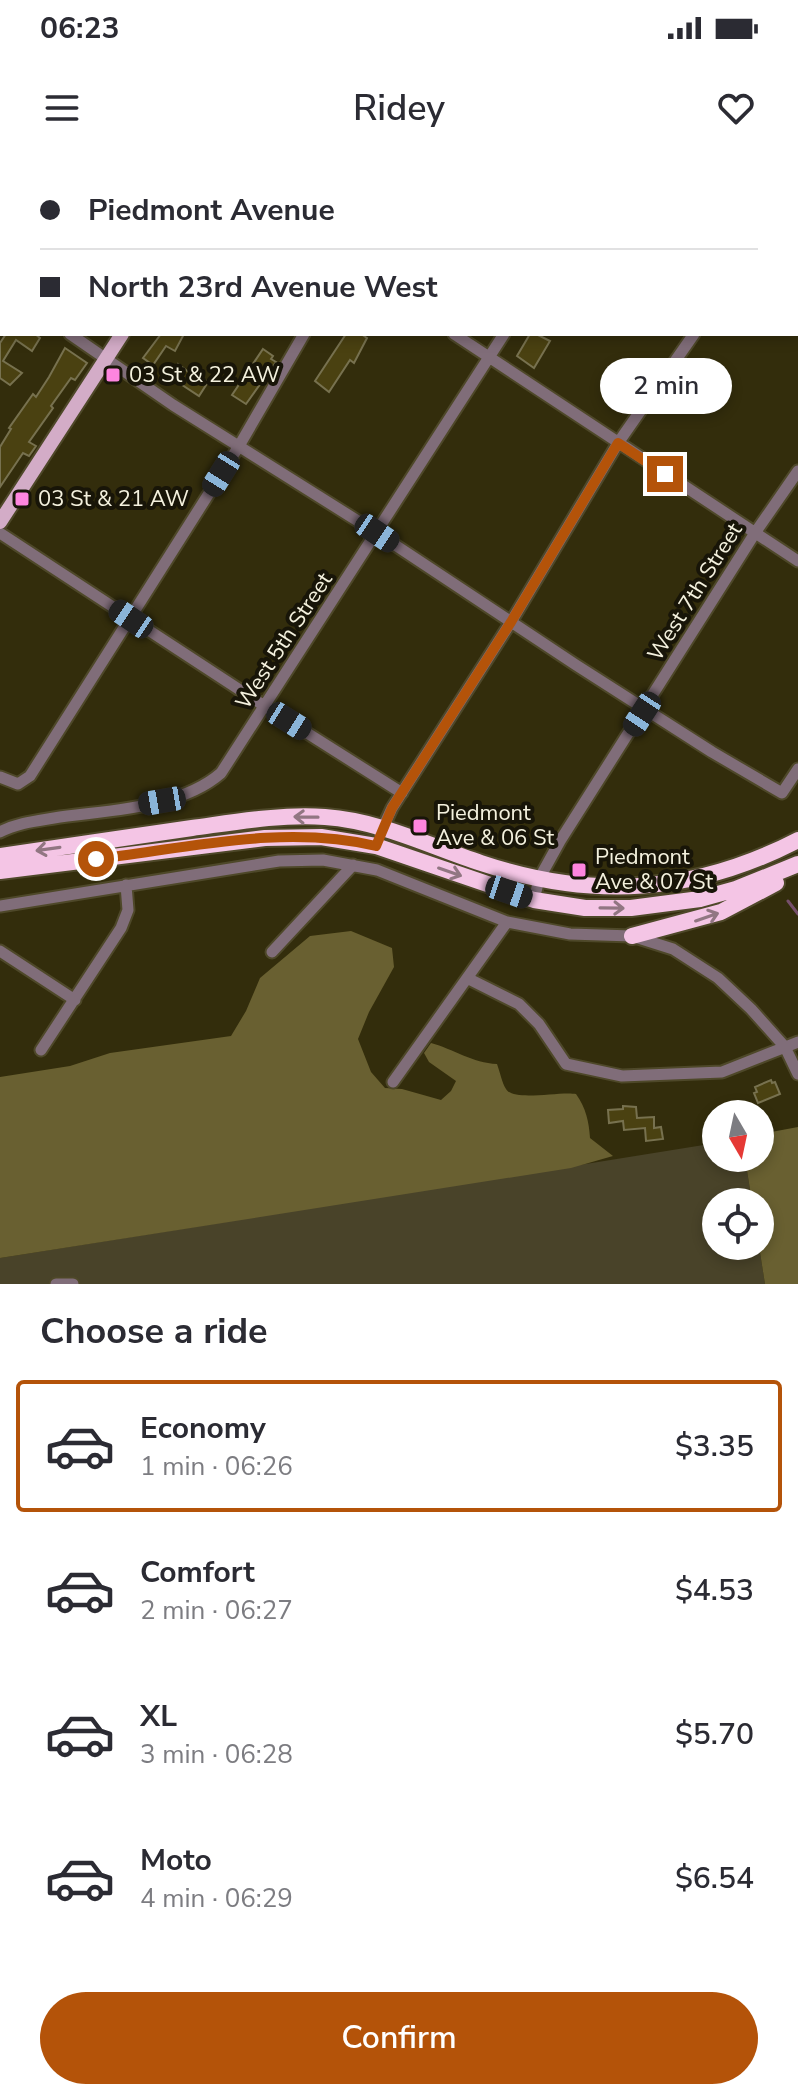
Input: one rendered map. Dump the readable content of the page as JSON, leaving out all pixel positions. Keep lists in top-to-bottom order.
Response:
{
  "streets": {
    "street": ["West 7th Street", "West 5th Street"]
  },
  "places": {
    "transit": [
      "03 St & 22 AW",
      "03 St & 21 AW",
      "Piedmont Ave & 06 St",
      "Piedmont Ave & 07 St"
    ]
  },
  "north": "bottom",
  "page": {
    "status": "06:23",
    "header": "Ridey",
    "banner": ["Piedmont Avenue", "North 23rd Avenue West"],
    "bubble": "2 min",
    "heading": "Choose a ride",
    "list": [
      {
        "name": "Economy",
        "note": "1 min · 06:26",
        "value": "$3.35"
      },
      {
        "name": "Comfort",
        "note": "2 min · 06:27",
        "value": "$4.53"
      },
      {
        "name": "XL",
        "note": "3 min · 06:28",
        "value": "$5.70"
      },
      {
        "name": "Moto",
        "note": "4 min · 06:29",
        "value": "$6.54"
      }
    ],
    "buttons": "Confirm"
  }
}
